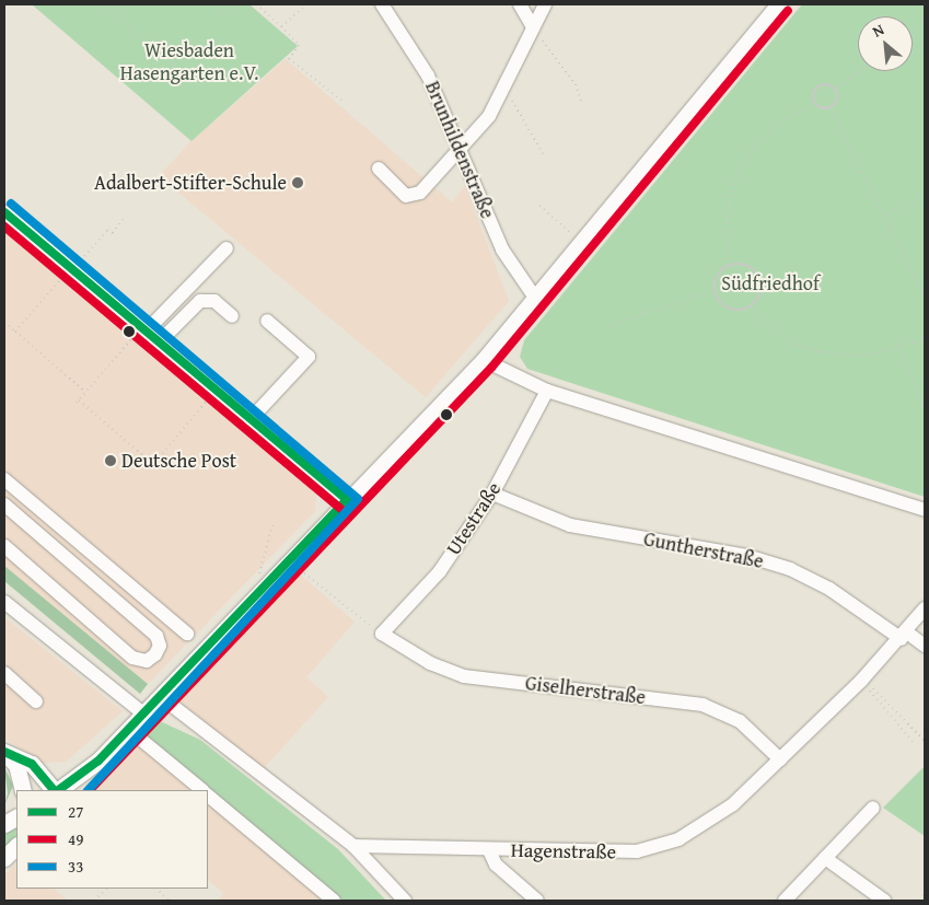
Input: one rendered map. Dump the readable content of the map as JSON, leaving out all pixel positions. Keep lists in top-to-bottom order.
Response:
{
  "streets": {
    "street": [
      "Brunhildenstraße",
      "Utestraße",
      "Guntherstraße",
      "Giselherstraße",
      "Hagenstraße"
    ]
  },
  "crossings": [
    ["Utestraße", "Guntherstraße"],
    ["Utestraße", "Giselherstraße"],
    ["Guntherstraße", "Hagenstraße"],
    ["Giselherstraße", "Hagenstraße"]
  ],
  "parks": ["Wiesbaden Hasengarten e.V.", "Südfriedhof"],
  "places": ["Adalbert-Stifter-Schule", "Deutsche Post"],
  "lines": ["transit line 49", "transit line 33", "transit line 27"],
  "legend": ["27", "49", "33"],
  "north": "top left"
}
